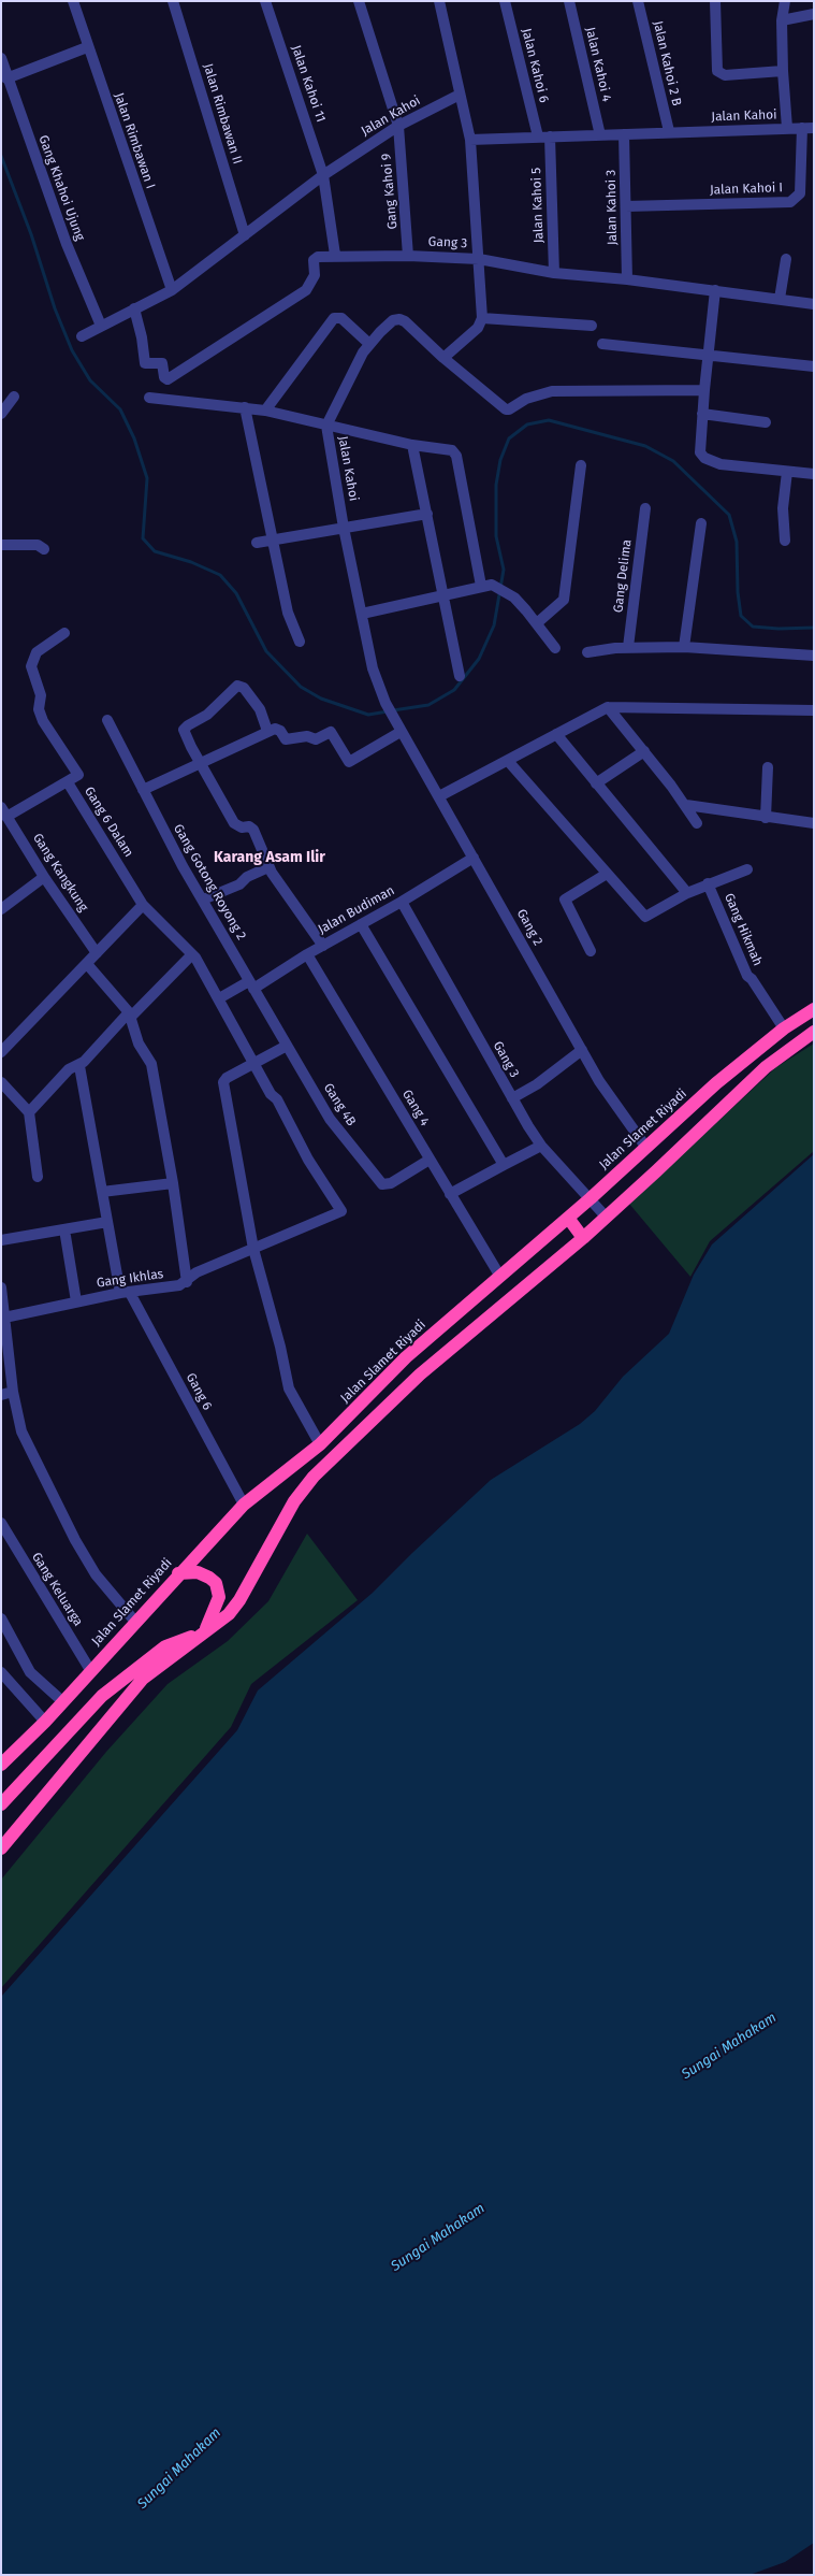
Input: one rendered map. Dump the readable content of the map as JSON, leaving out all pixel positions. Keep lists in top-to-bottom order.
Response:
{
  "streets": {
    "highway": ["Jalan Slamet Riyadi"],
    "street": [
      "Jalan Kahoi 2 B",
      "Jalan Kahoi 4",
      "Jalan Kahoi 6",
      "Jalan Kahoi 11",
      "Jalan Rimbawan II",
      "Jalan Kahoi",
      "Jalan Rimbawan I",
      "Gang Khahoi Ujung",
      "Jalan Kahoi I",
      "Gang Kahoi 9",
      "Jalan Kahoi 5",
      "Jalan Kahoi 3",
      "Gang 3",
      "Gang Delima",
      "Gang 6 Dalam",
      "Gang Kangkung",
      "Gang Gotong Royong 2",
      "Jalan Budiman",
      "Gang 2",
      "Gang Hikmah",
      "Gang 4B",
      "Gang 4",
      "Gang Ikhlas",
      "Gang 6",
      "Gang Keluarga"
    ]
  },
  "crossings": [
    ["Jalan Kahoi 2 B", "Jalan Kahoi"],
    ["Jalan Kahoi 4", "Jalan Kahoi"],
    ["Jalan Kahoi 6", "Jalan Kahoi"],
    ["Jalan Kahoi 11", "Jalan Kahoi"],
    ["Jalan Kahoi 11", "Gang 3"],
    ["Jalan Rimbawan II", "Jalan Kahoi"],
    ["Jalan Kahoi", "Jalan Rimbawan I"],
    ["Jalan Kahoi", "Gang Khahoi Ujung"],
    ["Jalan Kahoi", "Jalan Kahoi I"],
    ["Jalan Kahoi", "Gang Kahoi 9"],
    ["Jalan Kahoi", "Jalan Kahoi 5"],
    ["Jalan Kahoi", "Jalan Kahoi 3"],
    ["Jalan Kahoi", "Gang 3"],
    ["Jalan Kahoi", "Gang 2"],
    ["Jalan Kahoi I", "Jalan Kahoi 3"],
    ["Gang Kahoi 9", "Gang 3"],
    ["Jalan Kahoi 5", "Gang 3"],
    ["Jalan Kahoi 3", "Gang 3"],
    ["Gang 3", "Jalan Budiman"],
    ["Gang 3", "Jalan Slamet Riyadi"],
    ["Gang 6 Dalam", "Jalan Budiman"],
    ["Gang 6 Dalam", "Gang Ikhlas"],
    ["Gang Gotong Royong 2", "Jalan Budiman"],
    ["Gang Gotong Royong 2", "Gang 4B"],
    ["Jalan Budiman", "Gang 2"],
    ["Jalan Budiman", "Gang 4B"],
    ["Jalan Budiman", "Gang 4"],
    ["Gang 2", "Jalan Slamet Riyadi"],
    ["Gang Hikmah", "Jalan Slamet Riyadi"],
    ["Gang 4B", "Gang 4"],
    ["Gang 4", "Jalan Slamet Riyadi"],
    ["Jalan Slamet Riyadi", "Gang 6"],
    ["Jalan Slamet Riyadi", "Gang Keluarga"],
    ["Gang Ikhlas", "Gang 6"]
  ],
  "districts": ["Karang Asam Ilir"],
  "water": ["Sungai Mahakam"]
}
